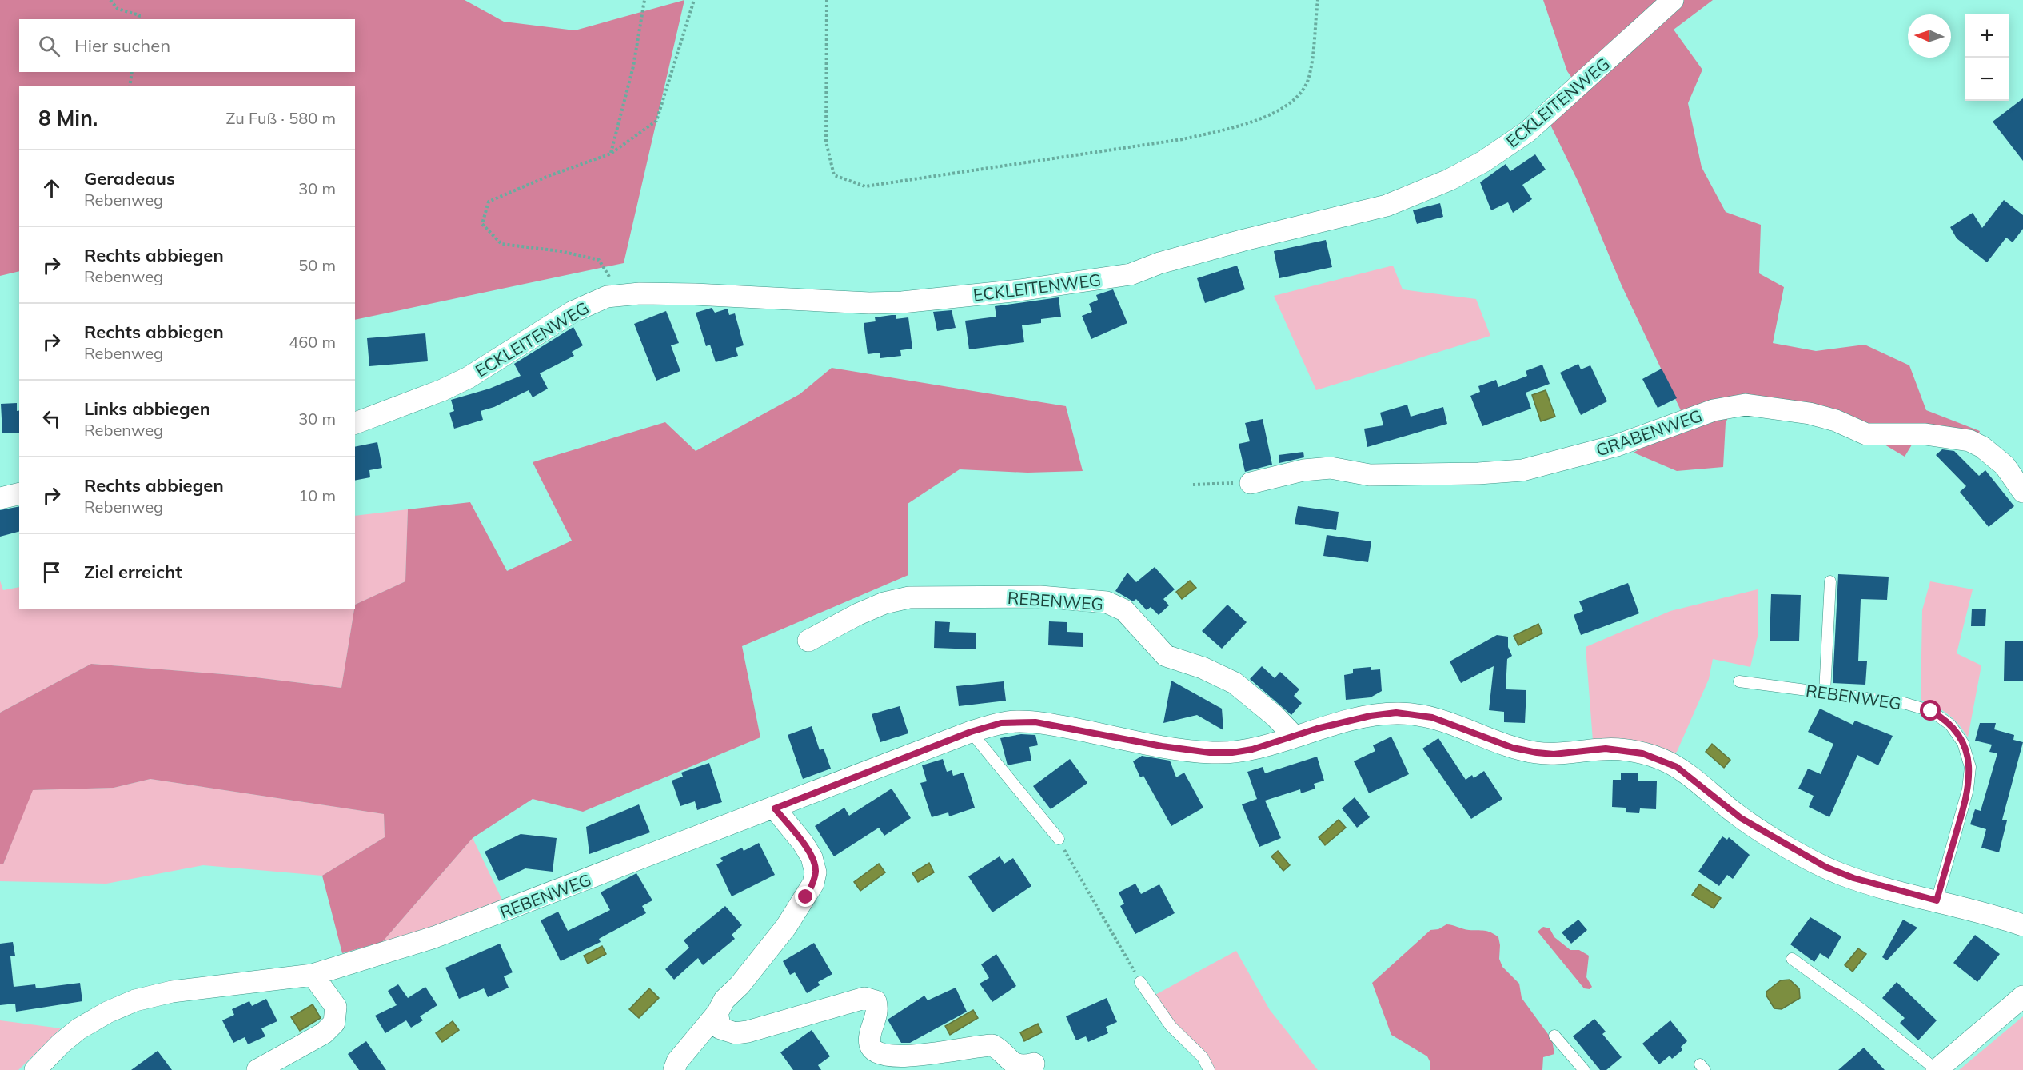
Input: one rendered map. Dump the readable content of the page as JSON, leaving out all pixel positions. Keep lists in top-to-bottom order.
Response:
{
  "streets": {
    "street": ["ECKLEITENWEG", "GRABENWEG", "REBENWEG"]
  },
  "north": "left",
  "page": {
    "map_buttons": ["+", "−"],
    "search": "Hier suchen",
    "heading": ["8 Min.", "Zu Fuß · 580 m"],
    "list": [
      ["Geradeaus", "Rebenweg", "30 m"],
      ["Rechts abbiegen", "Rebenweg", "50 m"],
      ["Rechts abbiegen", "Rebenweg", "460 m"],
      ["Links abbiegen", "Rebenweg", "30 m"],
      ["Rechts abbiegen", "Rebenweg", "10 m"],
      "Ziel erreicht"
    ]
  }
}
